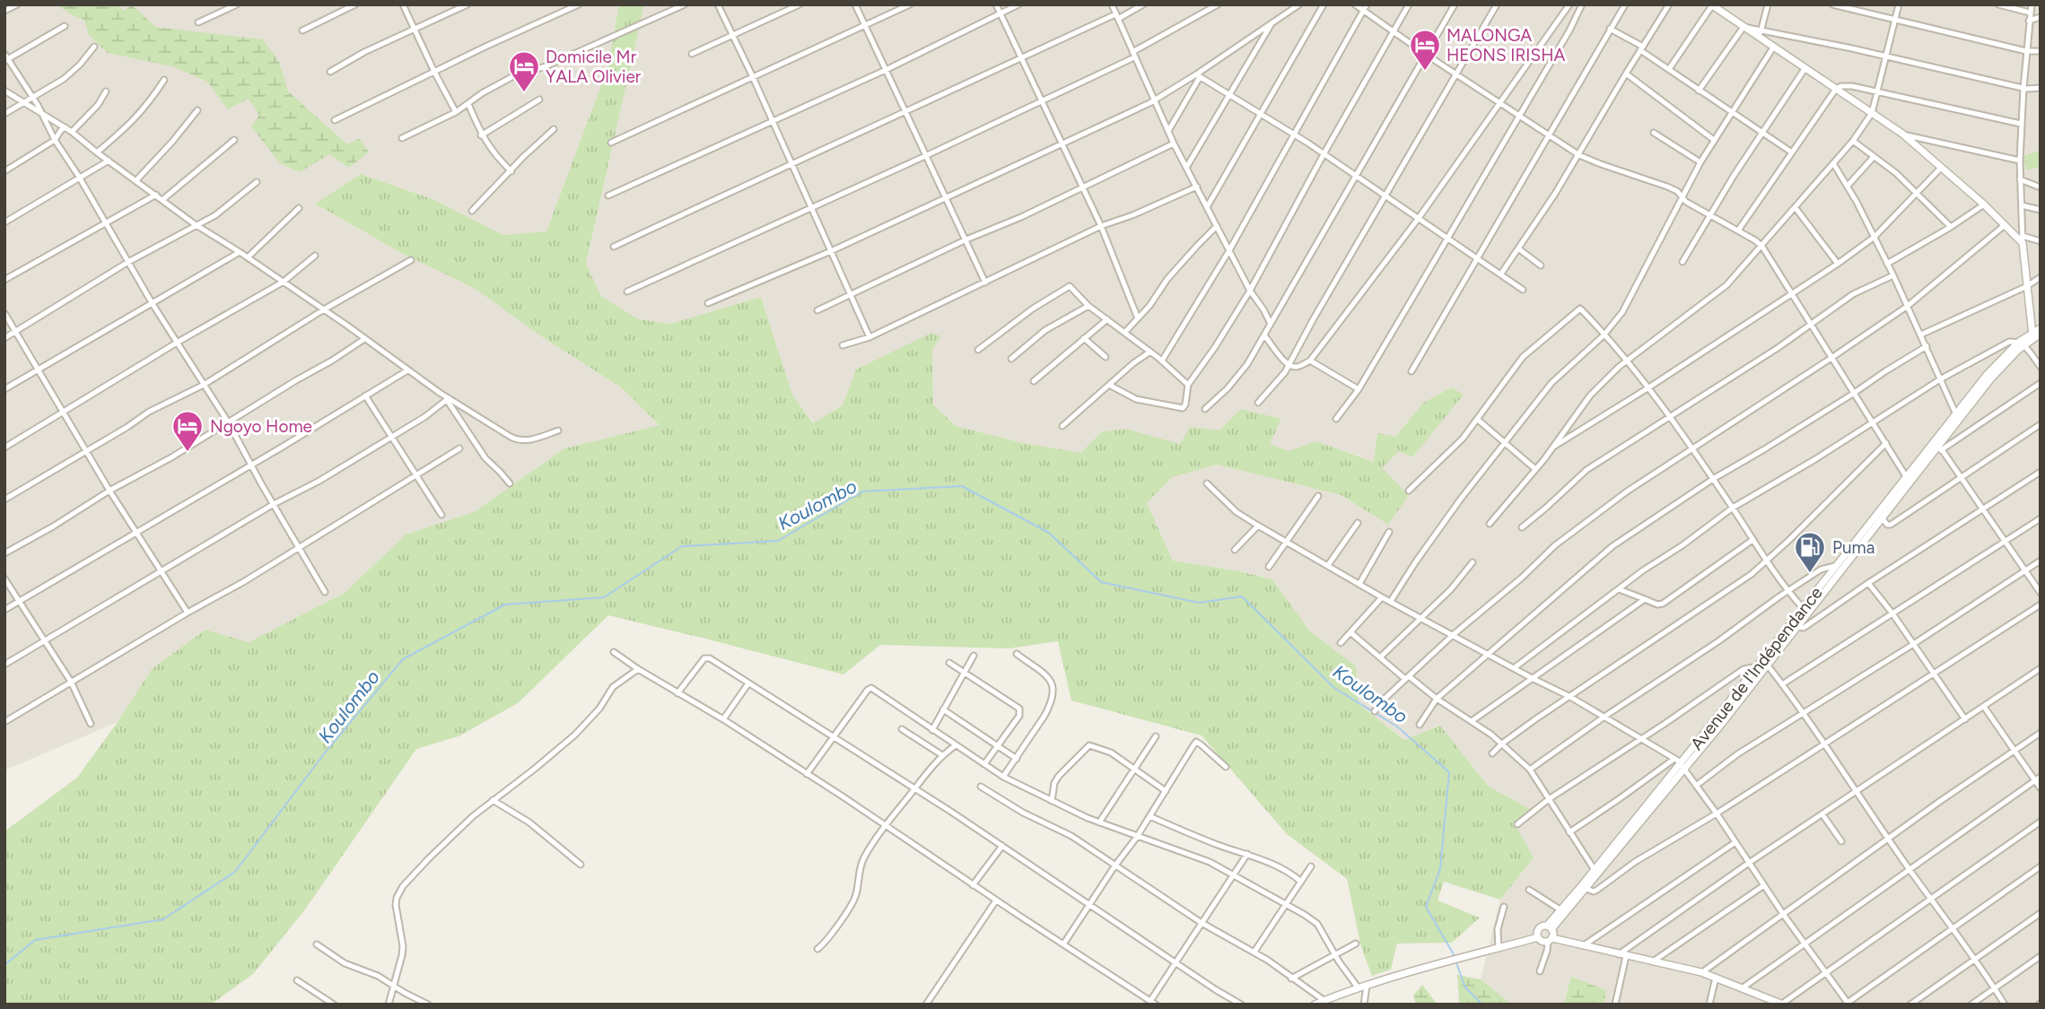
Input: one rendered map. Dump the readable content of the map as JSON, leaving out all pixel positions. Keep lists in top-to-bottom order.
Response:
{
  "streets": {
    "street": ["Avenue de l'Indépendance"]
  },
  "water": ["Koulombo"],
  "places": {
    "hotel": ["MALONGA HEONS IRISHA", "Domicile Mr YALA Olivier", "Ngoyo Home"],
    "fuel station": ["Puma"]
  }
}
